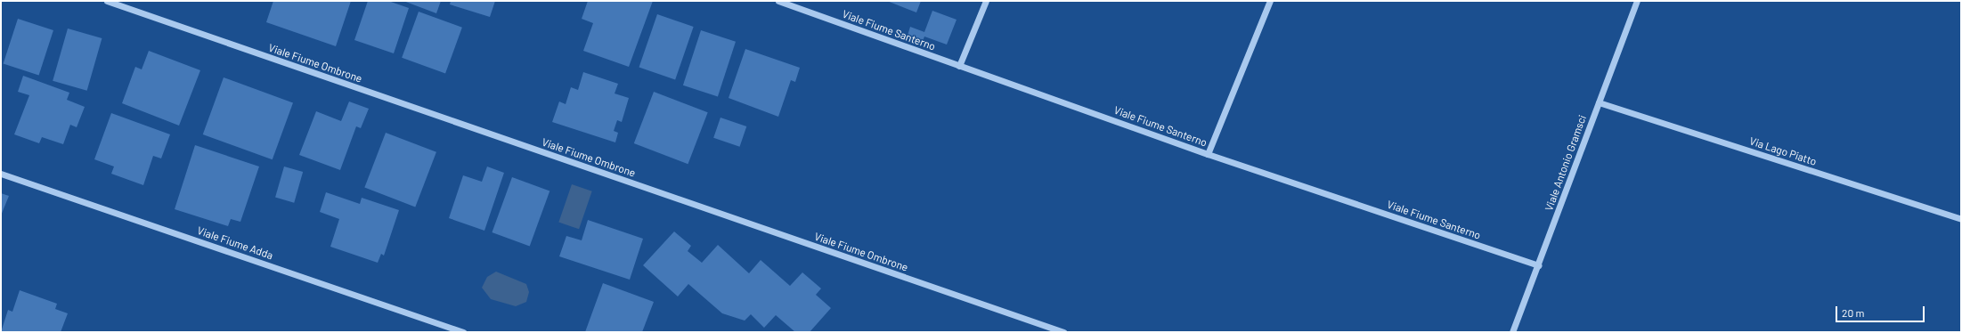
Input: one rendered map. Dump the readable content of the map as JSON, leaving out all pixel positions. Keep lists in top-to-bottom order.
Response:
{
  "streets": {
    "street": [
      "Viale Fiume Santerno",
      "Viale Fiume Ombrone",
      "Via Lago Piatto",
      "Viale Antonio Gramsci",
      "Viale Fiume Adda"
    ]
  },
  "crossings": [
    ["Viale Fiume Santerno", "Viale Antonio Gramsci"],
    ["Via Lago Piatto", "Viale Antonio Gramsci"]
  ],
  "scale_bar": "20 m"
}
